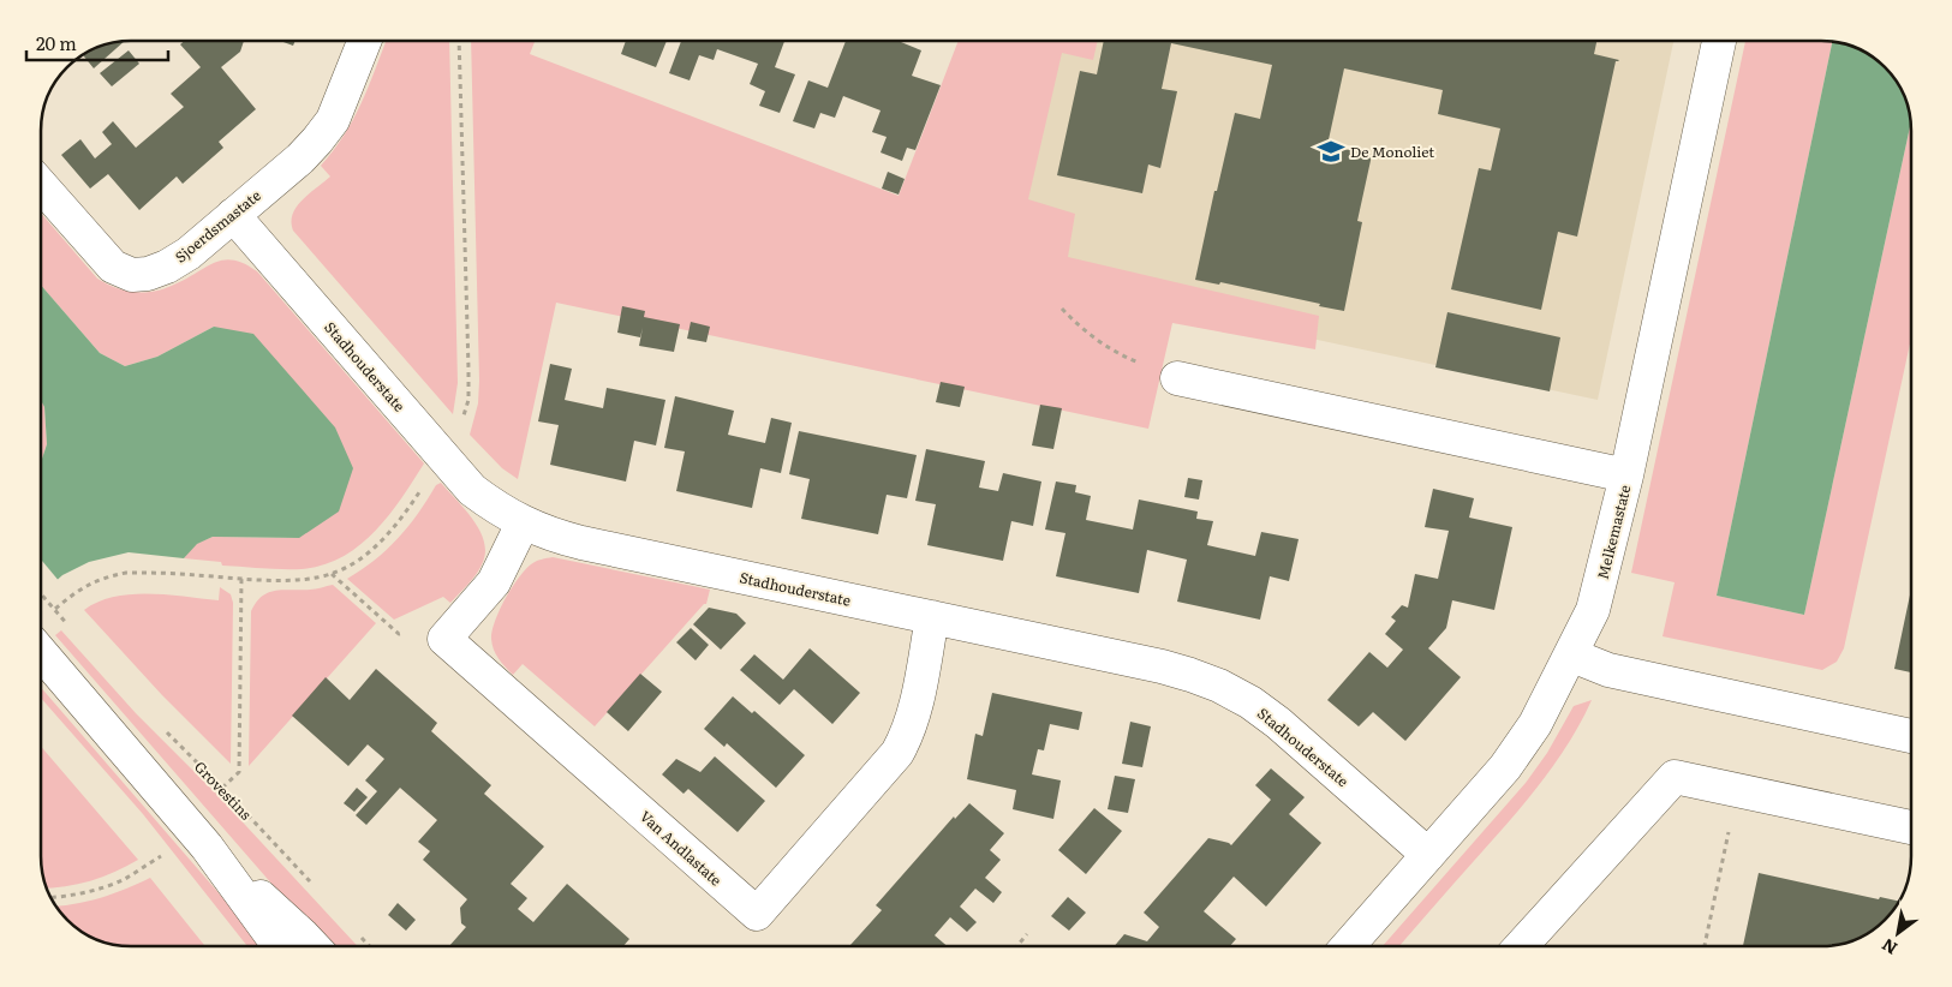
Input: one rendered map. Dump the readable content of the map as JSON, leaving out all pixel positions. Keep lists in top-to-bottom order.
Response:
{
  "streets": {
    "street": [
      "Sjoerdsmastate",
      "Stadhouderstate",
      "Melkemastate",
      "Van Andlastate"
    ],
    "path": ["Grovestins"]
  },
  "crossings": [
    ["Sjoerdsmastate", "Stadhouderstate"],
    ["Stadhouderstate", "Melkemastate"],
    ["Stadhouderstate", "Van Andlastate"]
  ],
  "places": {
    "school or university": ["De Monoliet"]
  },
  "scale_bar": "20 m",
  "north": "bottom left"
}
